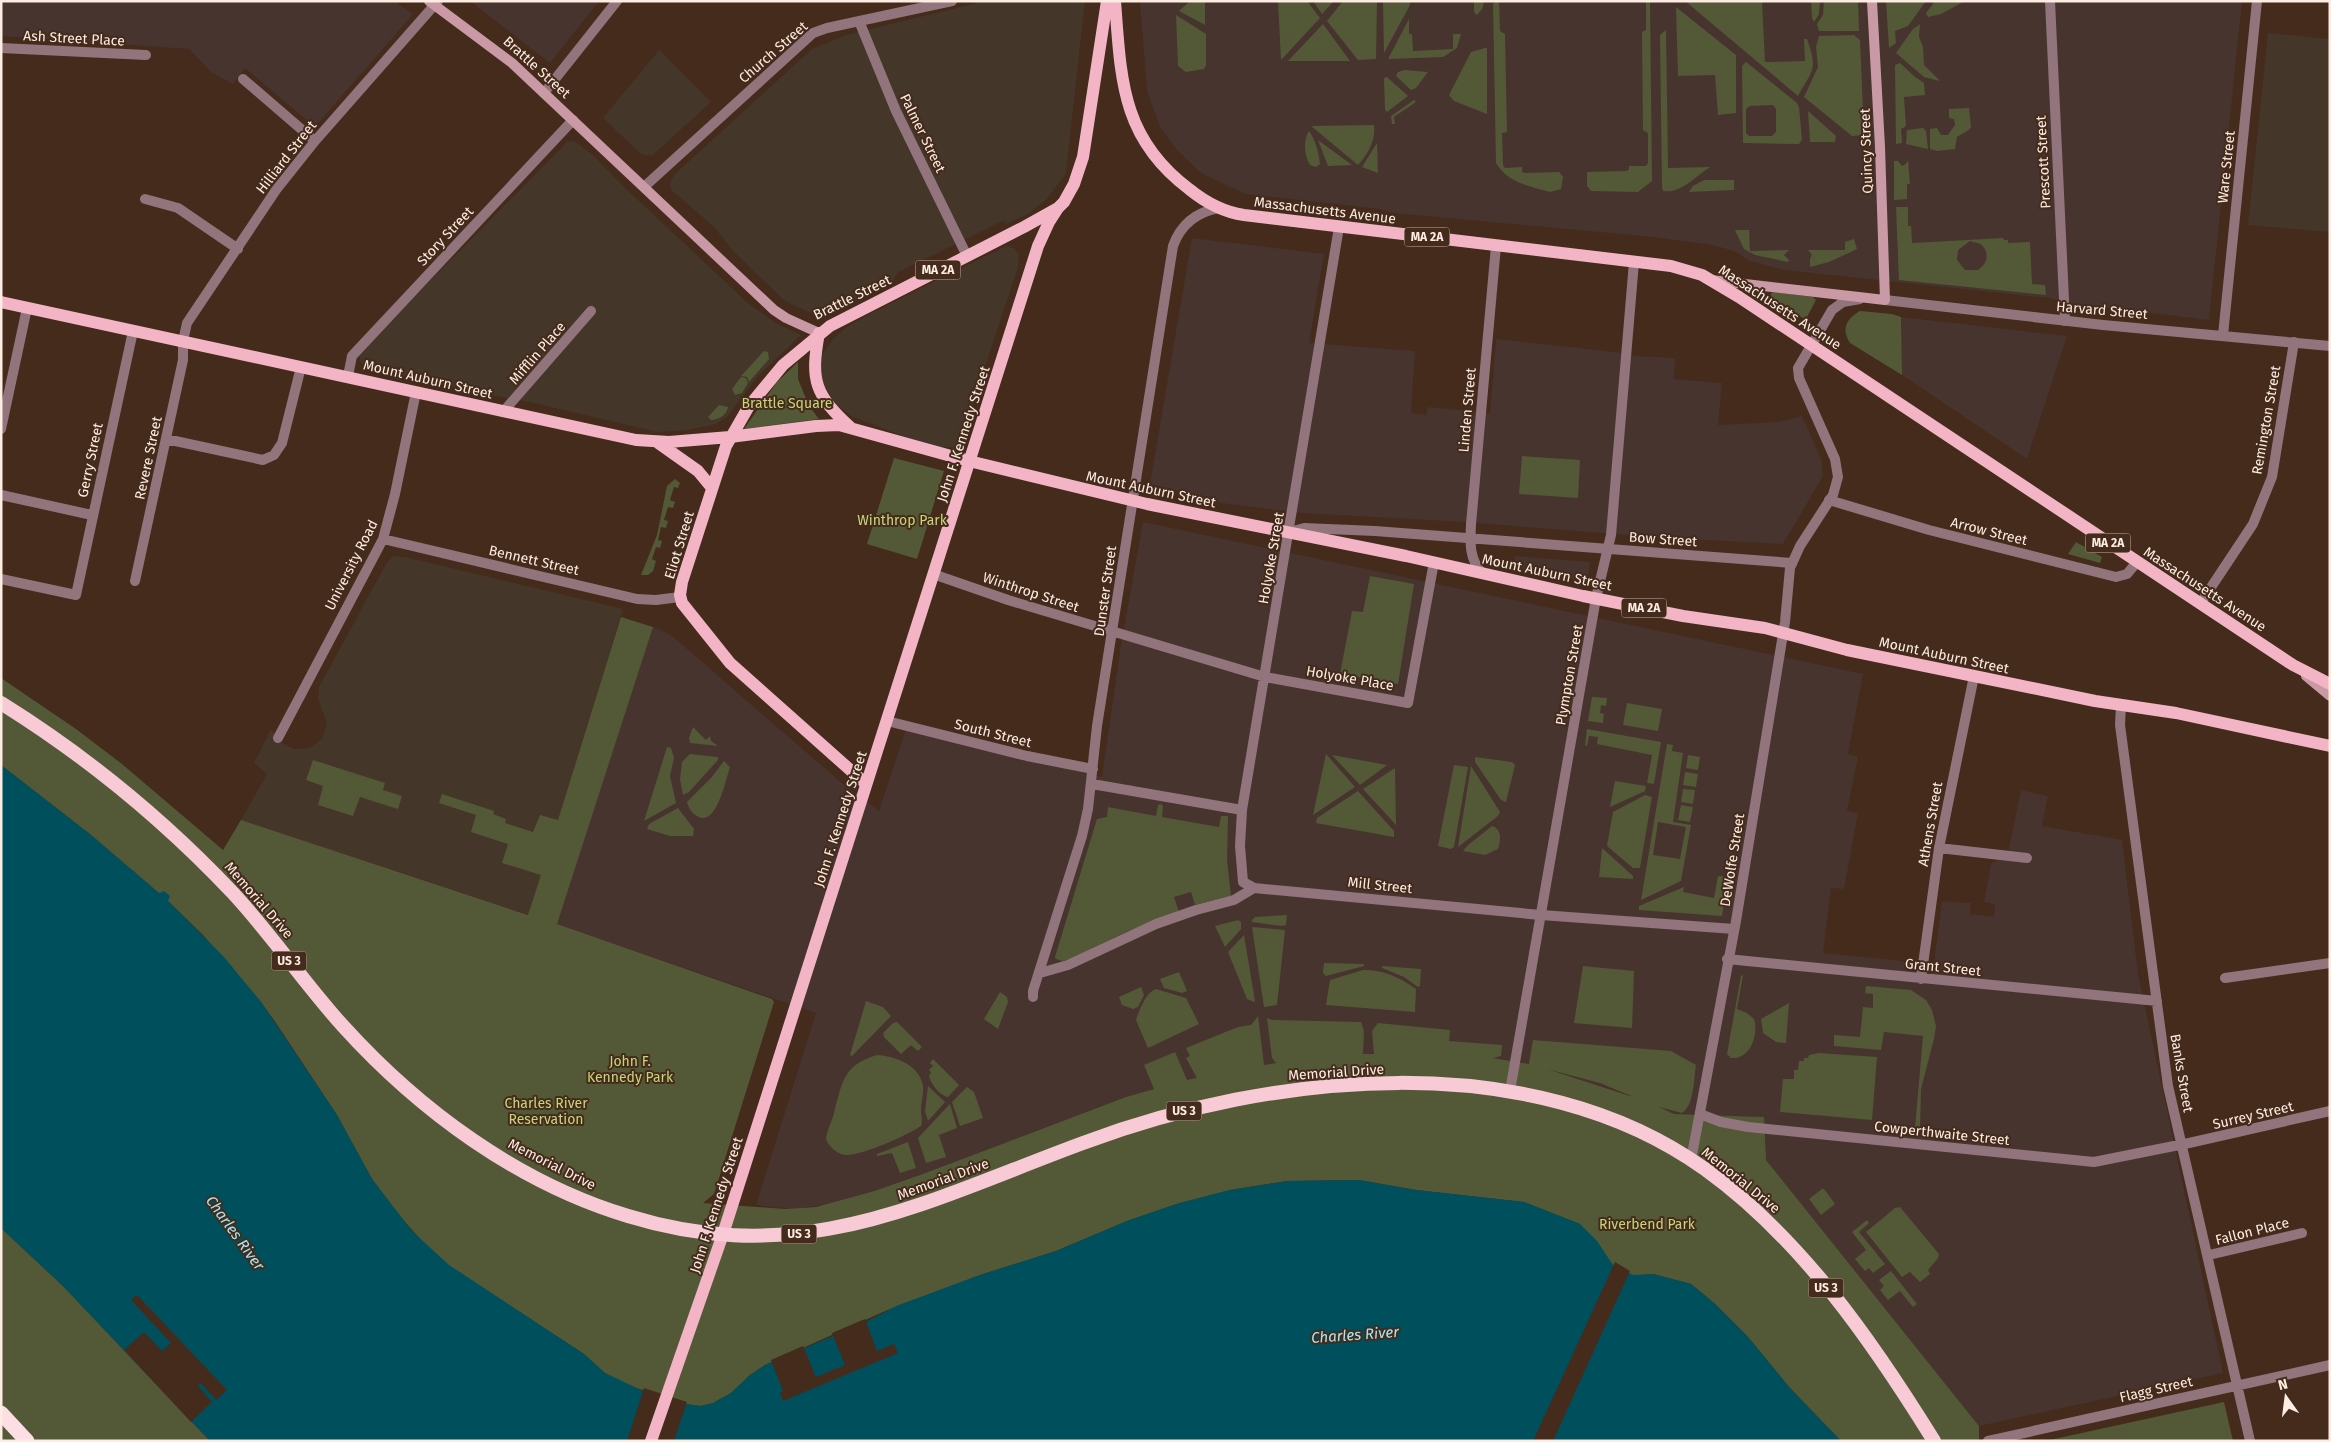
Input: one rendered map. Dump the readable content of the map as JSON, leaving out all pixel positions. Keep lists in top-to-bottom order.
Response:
{
  "streets": {
    "highway": ["Memorial Drive", "US 3"],
    "main road": [
      "Brattle Street",
      "Quincy Street",
      "Massachusetts Avenue",
      "MA 2A",
      "Harvard Street",
      "Mount Auburn Street",
      "John F. Kennedy Street",
      "Eliot Street"
    ],
    "street": [
      "Ash Street Place",
      "Church Street",
      "Palmer Street",
      "Hilliard Street",
      "Prescott Street",
      "Ware Street",
      "Story Street",
      "Mifflin Place",
      "Linden Street",
      "Remington Street",
      "Revere Street",
      "Gerry Street",
      "Arrow Street",
      "Bow Street",
      "Holyoke Street",
      "Bennett Street",
      "University Road",
      "Dunster Street",
      "Winthrop Street",
      "Plympton Street",
      "Holyoke Place",
      "South Street",
      "Athens Street",
      "DeWolfe Street",
      "Mill Street",
      "Grant Street",
      "Banks Street",
      "Surrey Street",
      "Cowperthwaite Street",
      "Fallon Place",
      "Flagg Street"
    ]
  },
  "crossings": [
    ["Church Street", "Brattle Street"],
    ["Church Street", "Palmer Street"],
    ["Brattle Street", "Palmer Street"],
    ["Brattle Street", "Hilliard Street"],
    ["Brattle Street", "Story Street"],
    ["Brattle Street", "Mount Auburn Street"],
    ["Brattle Street", "John F. Kennedy Street"],
    ["Brattle Street", "Eliot Street"],
    ["Quincy Street", "Harvard Street"],
    ["Hilliard Street", "Mount Auburn Street"],
    ["Hilliard Street", "Revere Street"],
    ["Prescott Street", "Harvard Street"],
    ["Ware Street", "Harvard Street"],
    ["Massachusetts Avenue", "Harvard Street"],
    ["Massachusetts Avenue", "Linden Street"],
    ["Massachusetts Avenue", "Remington Street"],
    ["Massachusetts Avenue", "Arrow Street"],
    ["Massachusetts Avenue", "Holyoke Street"],
    ["Massachusetts Avenue", "Dunster Street"],
    ["Massachusetts Avenue", "Plympton Street"],
    ["Story Street", "Mount Auburn Street"],
    ["Harvard Street", "Remington Street"],
    ["Mifflin Place", "Mount Auburn Street"],
    ["Mount Auburn Street", "Linden Street"],
    ["Mount Auburn Street", "John F. Kennedy Street"],
    ["Mount Auburn Street", "Revere Street"],
    ["Mount Auburn Street", "Gerry Street"],
    ["Mount Auburn Street", "Bow Street"],
    ["Mount Auburn Street", "Eliot Street"],
    ["Mount Auburn Street", "Holyoke Street"],
    ["Mount Auburn Street", "University Road"],
    ["Mount Auburn Street", "Dunster Street"],
    ["Mount Auburn Street", "Plympton Street"],
    ["Mount Auburn Street", "Holyoke Place"],
    ["Mount Auburn Street", "Athens Street"],
    ["Mount Auburn Street", "DeWolfe Street"],
    ["Mount Auburn Street", "Banks Street"],
    ["Linden Street", "Bow Street"],
    ["John F. Kennedy Street", "Eliot Street"],
    ["John F. Kennedy Street", "Winthrop Street"],
    ["John F. Kennedy Street", "South Street"],
    ["John F. Kennedy Street", "Memorial Drive"],
    ["Bow Street", "Holyoke Street"],
    ["Bow Street", "Plympton Street"],
    ["Bow Street", "DeWolfe Street"],
    ["Eliot Street", "Bennett Street"],
    ["Holyoke Street", "Winthrop Street"],
    ["Holyoke Street", "Holyoke Place"],
    ["Holyoke Street", "Mill Street"],
    ["Bennett Street", "University Road"],
    ["Dunster Street", "Winthrop Street"],
    ["Dunster Street", "South Street"],
    ["Winthrop Street", "Holyoke Place"],
    ["Plympton Street", "Mill Street"],
    ["Plympton Street", "Memorial Drive"],
    ["Athens Street", "Grant Street"],
    ["DeWolfe Street", "Mill Street"],
    ["DeWolfe Street", "Memorial Drive"],
    ["DeWolfe Street", "Grant Street"],
    ["DeWolfe Street", "Cowperthwaite Street"],
    ["Grant Street", "Banks Street"],
    ["Banks Street", "Surrey Street"],
    ["Banks Street", "Cowperthwaite Street"],
    ["Banks Street", "Fallon Place"],
    ["Banks Street", "Flagg Street"],
    ["Surrey Street", "Cowperthwaite Street"]
  ],
  "water": ["Charles River"],
  "parks": [
    "Brattle Square",
    "Winthrop Park",
    "John F. Kennedy Park",
    "Charles River Reservation",
    "Riverbend Park"
  ],
  "north": "top"
}
